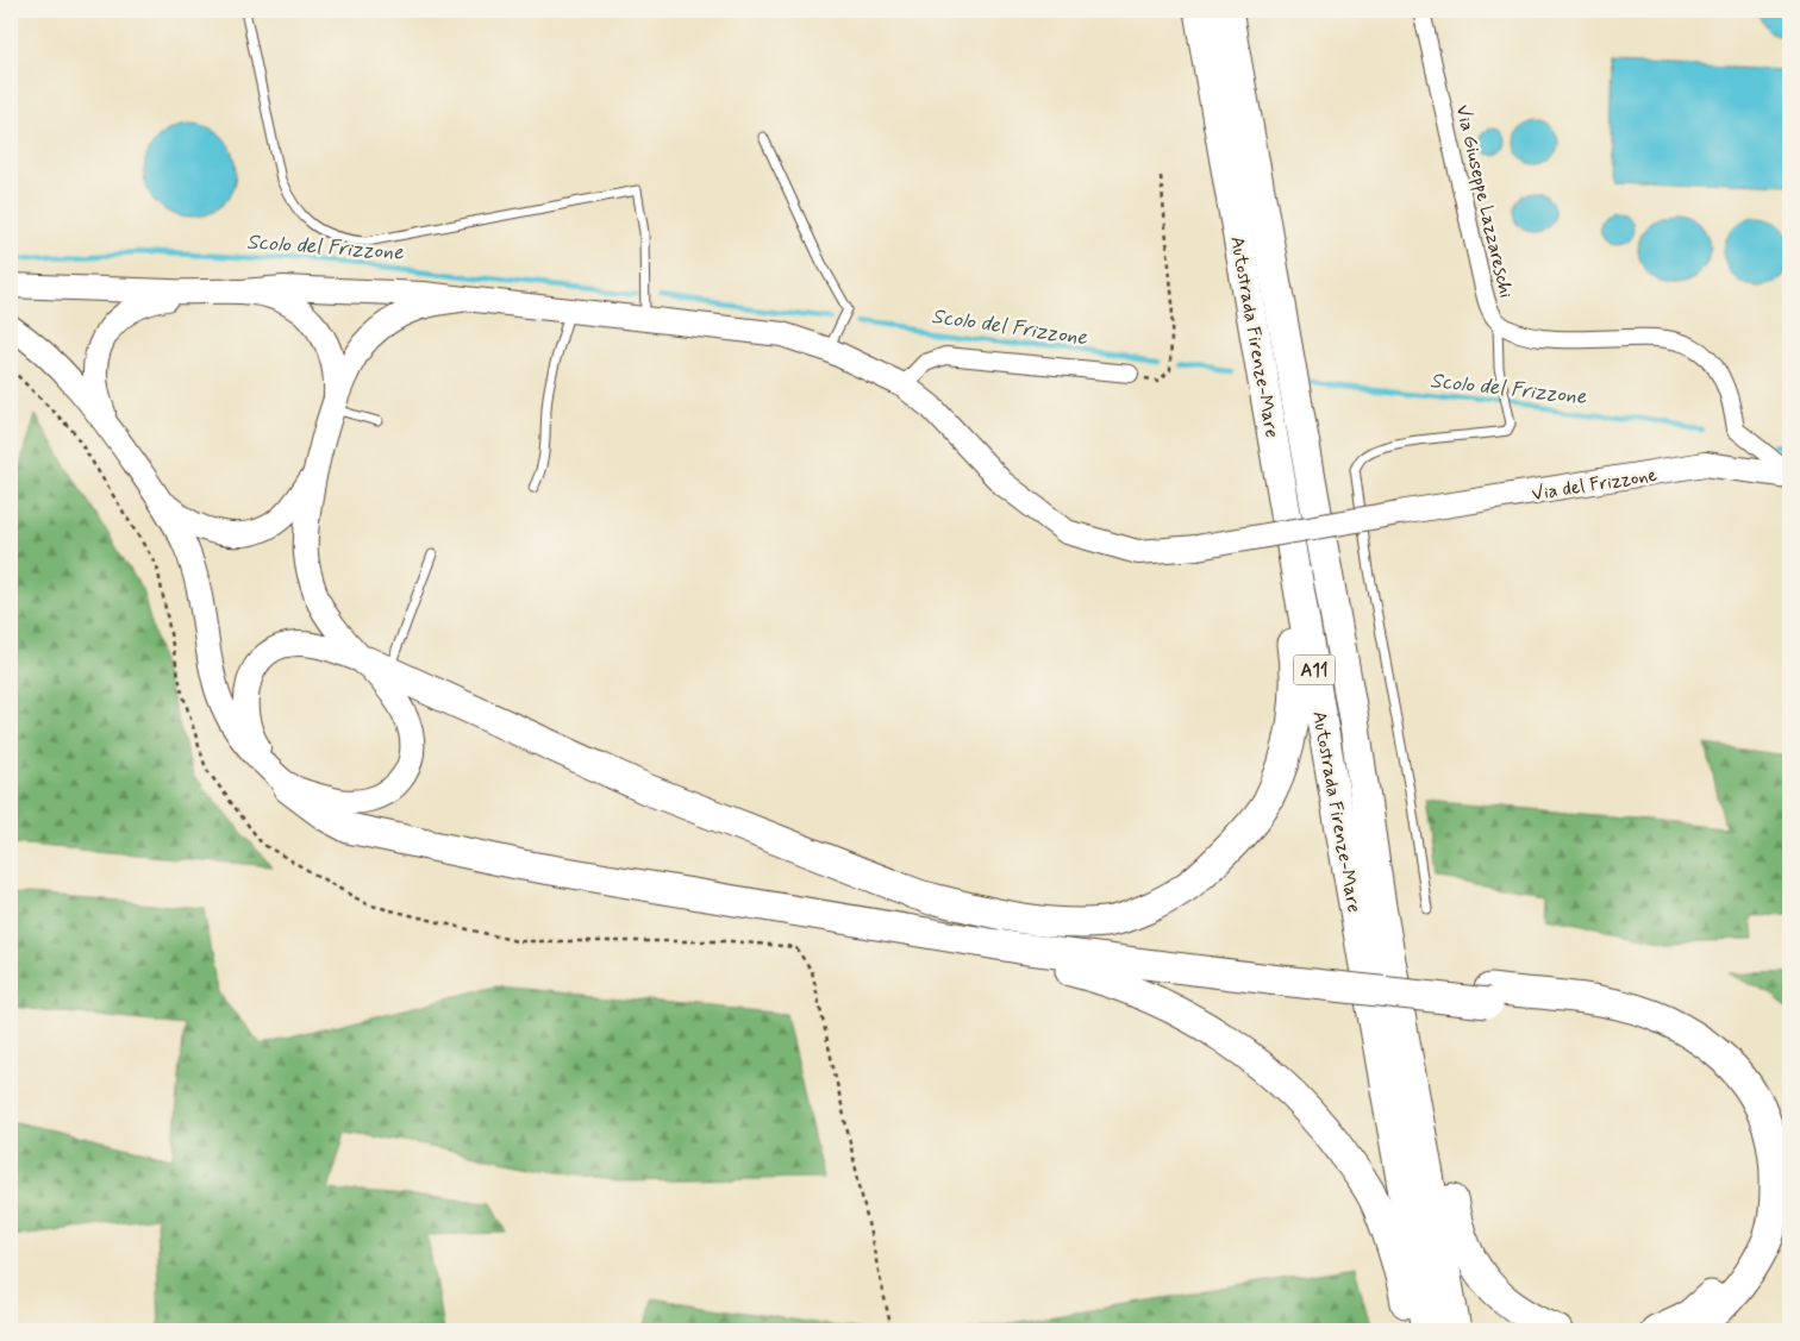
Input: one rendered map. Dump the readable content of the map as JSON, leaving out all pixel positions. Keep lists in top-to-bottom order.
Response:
{
  "streets": {
    "highway": ["Autostrada Firenze-Mare", "A11"],
    "main road": ["Via del Frizzone"],
    "street": ["Via Giuseppe Lazzareschi"]
  },
  "water": ["Scolo del Frizzone"]
}
